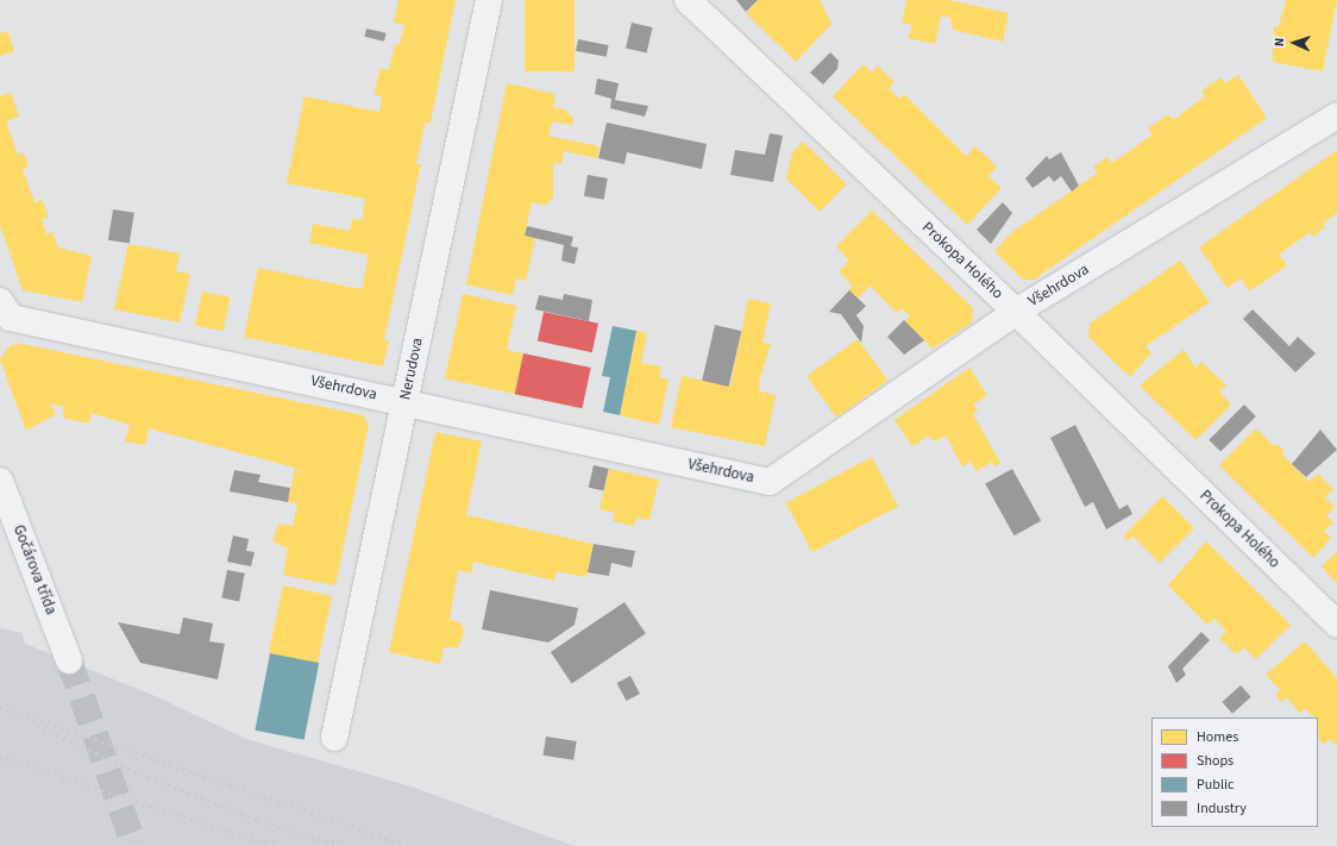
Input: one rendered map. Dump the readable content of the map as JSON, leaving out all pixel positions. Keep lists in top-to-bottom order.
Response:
{
  "streets": {
    "street": [
      "Prokopa Holého",
      "Všehrdova",
      "Nerudova",
      "Gočárova třída"
    ]
  },
  "crossings": [
    ["Prokopa Holého", "Všehrdova"],
    ["Všehrdova", "Nerudova"]
  ],
  "legend": [
    "Homes",
    "Shops",
    "Public",
    "Industry"
  ],
  "north": "left"
}
